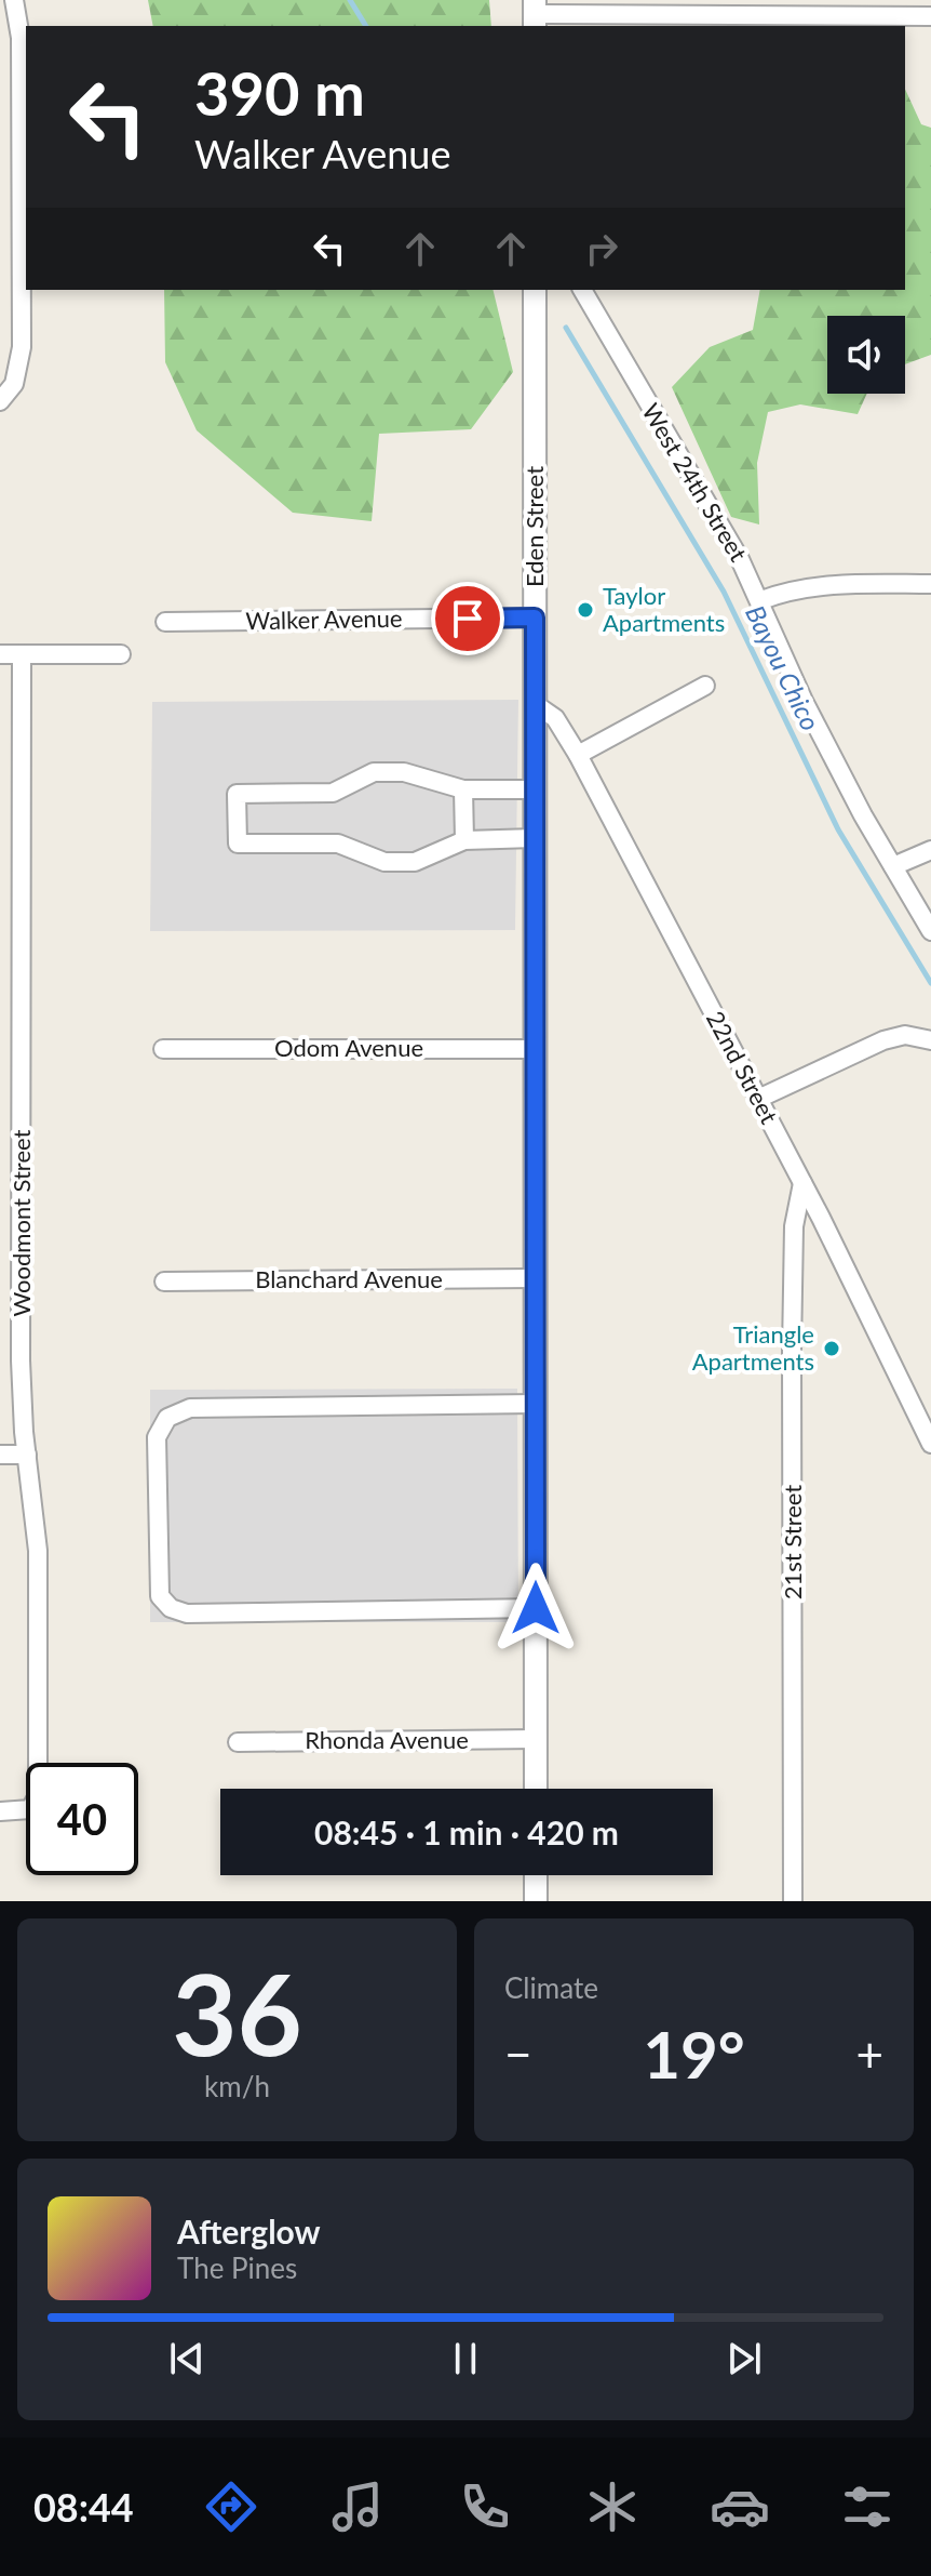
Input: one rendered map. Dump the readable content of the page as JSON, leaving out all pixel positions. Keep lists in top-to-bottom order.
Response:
{
  "streets": {
    "street": [
      "West 24th Street",
      "Eden Street",
      "Walker Avenue",
      "Odom Avenue",
      "22nd Street",
      "Woodmont Street",
      "Blanchard Avenue",
      "21st Street",
      "Rhonda Avenue"
    ]
  },
  "crossings": [
    ["Eden Street", "Walker Avenue"],
    ["Eden Street", "Odom Avenue"],
    ["Eden Street", "22nd Street"],
    ["Eden Street", "Blanchard Avenue"],
    ["Eden Street", "Rhonda Avenue"],
    ["22nd Street", "21st Street"]
  ],
  "water": ["Bayou Chico"],
  "places": ["Taylor Apartments", "Triangle Apartments"],
  "page": {
    "turn": ["390 m", "Walker Avenue"],
    "limit": "40",
    "trip": "08:45 · 1 min · 420 m",
    "tile": [
      ["36", "km/h"],
      "Climate"
    ],
    "heat": ["−", "19°", "+"],
    "song": ["Afterglow", "The Pines"],
    "tabs": "08:44"
  }
}
